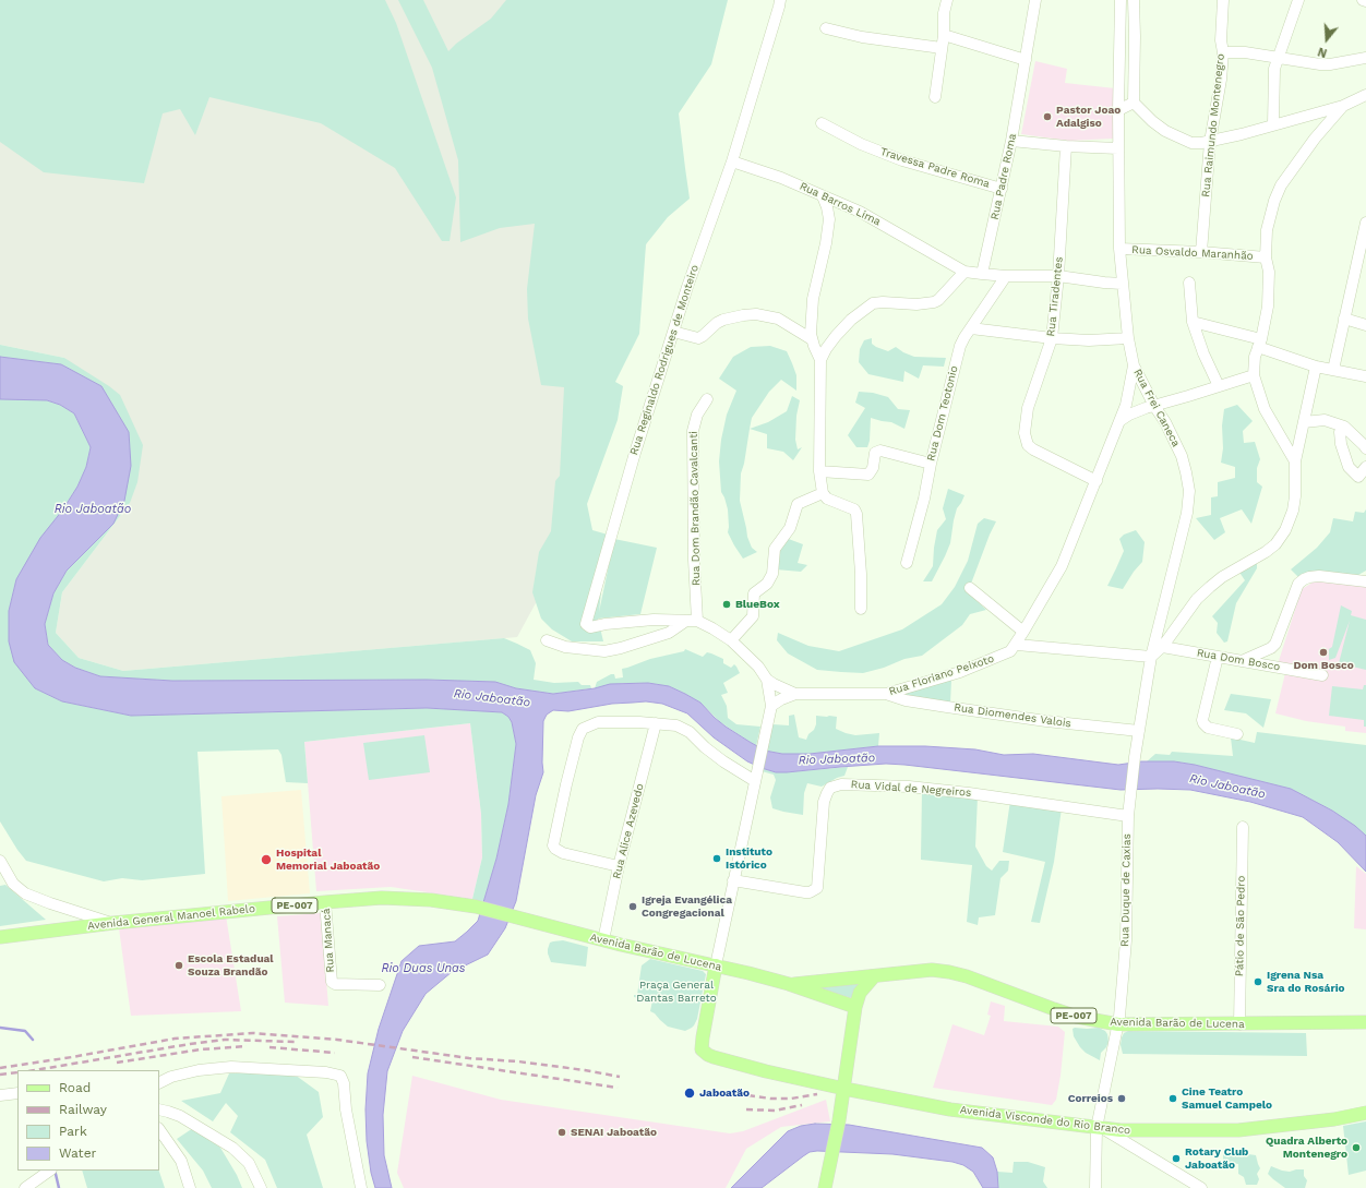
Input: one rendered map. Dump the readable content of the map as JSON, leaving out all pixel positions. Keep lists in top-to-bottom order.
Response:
{
  "streets": {
    "main road": [
      "PE-007",
      "Avenida General Manoel Rabelo",
      "Avenida Barão de Lucena",
      "Avenida Visconde do Rio Branco"
    ],
    "street": [
      "Rua Raimundo Montenegro",
      "Travessa Padre Roma",
      "Rua Padre Roma",
      "Rua Barros Lima",
      "Rua Osvaldo Maranhão",
      "Rua Tiradentes",
      "Rua Reginaldo Rodrigues de Monteiro",
      "Rua Frei Caneca",
      "Rua Dom Teotonio",
      "Rua Dom Brandão Cavalcanti",
      "Rua Dom Bosco",
      "Rua Floriano Peixoto",
      "Rua Diomendes Valois",
      "Rua Vidal de Negreiros",
      "Rua Alice Azevedo",
      "Rua Duque de Caxias",
      "Pátio de São Pedro",
      "Rua Manacá"
    ]
  },
  "crossings": [
    ["Rua Raimundo Montenegro", "Rua Osvaldo Maranhão"],
    ["Travessa Padre Roma", "Rua Padre Roma"],
    ["Rua Barros Lima", "Rua Reginaldo Rodrigues de Monteiro"],
    ["Rua Osvaldo Maranhão", "Rua Frei Caneca"],
    ["Rua Tiradentes", "Rua Floriano Peixoto"],
    ["Rua Reginaldo Rodrigues de Monteiro", "Rua Dom Brandão Cavalcanti"],
    ["Rua Frei Caneca", "Rua Dom Bosco"],
    ["Rua Frei Caneca", "Rua Floriano Peixoto"],
    ["Rua Frei Caneca", "Rua Diomendes Valois"],
    ["Rua Frei Caneca", "Rua Duque de Caxias"],
    ["Rua Floriano Peixoto", "Rua Diomendes Valois"],
    ["Rua Vidal de Negreiros", "Rua Duque de Caxias"],
    ["Rua Alice Azevedo", "Avenida Barão de Lucena"],
    ["Rua Duque de Caxias", "Avenida Barão de Lucena"],
    ["Avenida General Manoel Rabelo", "Rua Manacá"],
    ["Avenida General Manoel Rabelo", "Avenida Barão de Lucena"],
    ["Pátio de São Pedro", "Avenida Barão de Lucena"],
    ["Avenida Barão de Lucena", "Avenida Visconde do Rio Branco"]
  ],
  "water": ["Rio Jaboatão", "Rio Duas Unas"],
  "parks": ["Praça General Dantas Barreto"],
  "places": [
    "Pastor Joao Adalgiso",
    "BlueBox",
    "Dom Bosco",
    "Instituto Istórico",
    "Hospital Memorial Jaboatão",
    "Igreja Evangélica Congregacional",
    "Escola Estadual Souza Brandão",
    "Igrena Nsa Sra do Rosário",
    "Jaboatão",
    "Correios",
    "Cine Teatro Samuel Campelo",
    "SENAI Jaboatão",
    "Quadra Alberto Montenegro",
    "Rotary Club Jaboatão"
  ],
  "legend": [
    "Road",
    "Railway",
    "Park",
    "Water"
  ],
  "north": "bottom"
}
